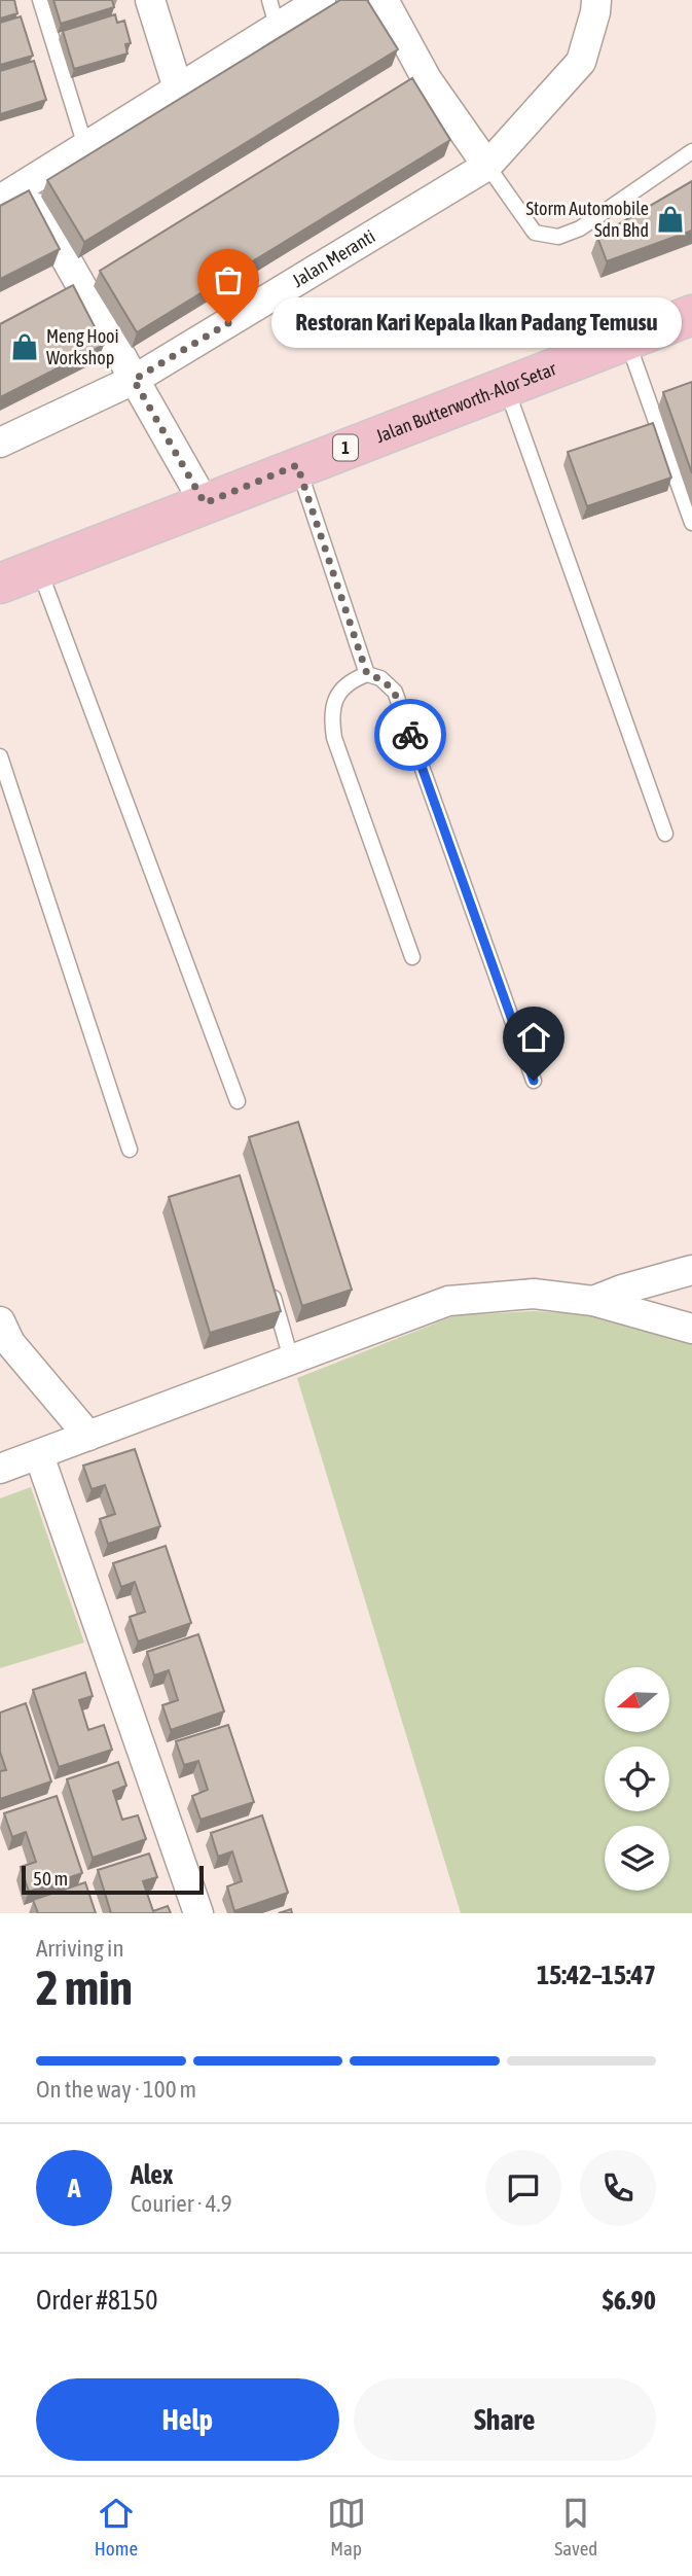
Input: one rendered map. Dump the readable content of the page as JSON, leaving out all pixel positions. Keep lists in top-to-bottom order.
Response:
{
  "streets": {
    "main road": ["Jalan Butterworth-Alor Setar", "1"],
    "street": ["Jalan Meranti"]
  },
  "places": {
    "shop": ["Storm Automobile Sdn Bhd", "Meng Hooi Workshop"],
    "other": ["Restoran Kari Kepala Ikan Padang Temusu"]
  },
  "scale_bar": "50 m",
  "north": "left",
  "page": {
    "bubble": "Restoran Kari Kepala Ikan Padang Temusu",
    "scale": "50 m",
    "heading": ["2 min", "Arriving in", "15:42–15:47"],
    "panel": [
      "Alex",
      "Courier · 4.9",
      "Order #8150",
      "$6.90"
    ],
    "bar": "On the way · 100 m",
    "round": "A",
    "buttons": ["Help", "Share"],
    "tabs": ["Home", "Map", "Saved"]
  }
}
